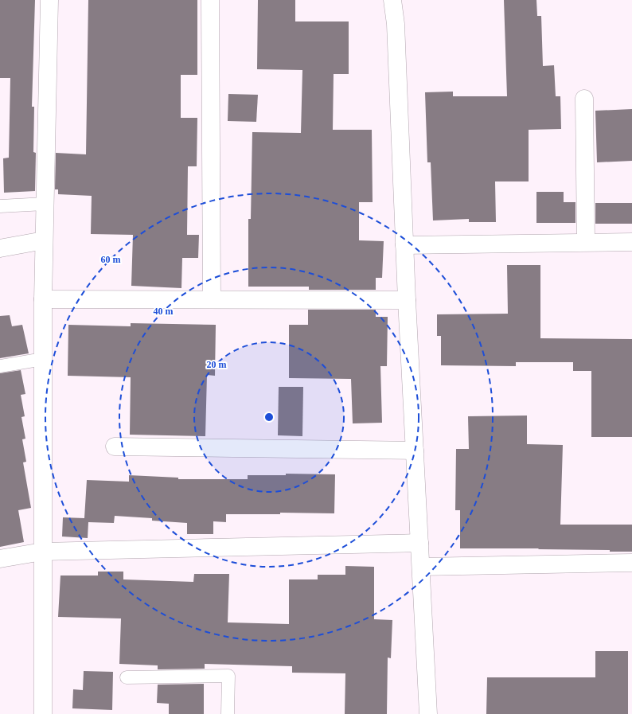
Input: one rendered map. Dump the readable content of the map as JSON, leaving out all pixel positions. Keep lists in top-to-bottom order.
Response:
{
  "rings": ["60 m", "40 m", "20 m"]
}
